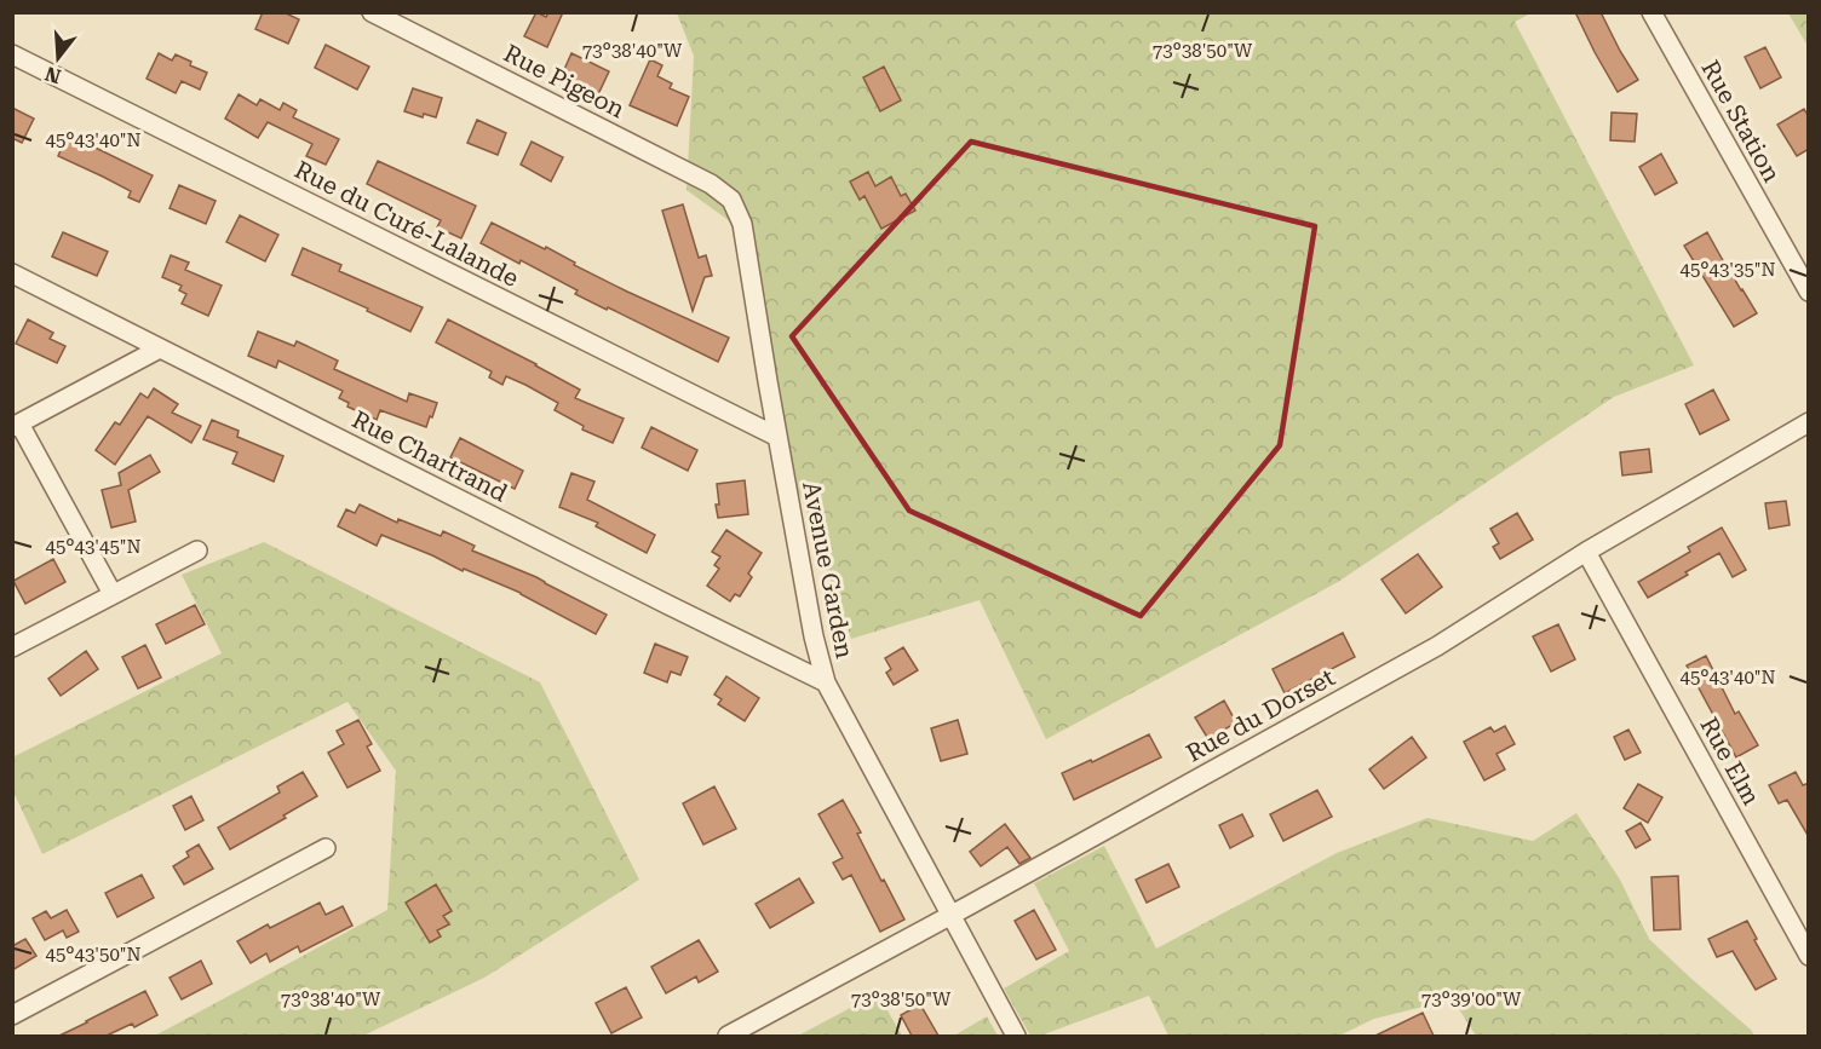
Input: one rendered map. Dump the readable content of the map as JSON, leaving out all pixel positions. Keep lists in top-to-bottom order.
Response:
{
  "streets": {
    "street": [
      "Rue Pigeon",
      "Rue Station",
      "Rue du Curé-Lalande",
      "Rue Chartrand",
      "Avenue Garden",
      "Rue du Dorset",
      "Rue Elm"
    ]
  },
  "crossings": [
    ["Rue Pigeon", "Avenue Garden"],
    ["Rue du Curé-Lalande", "Avenue Garden"],
    ["Rue Chartrand", "Avenue Garden"],
    ["Avenue Garden", "Rue du Dorset"],
    ["Rue du Dorset", "Rue Elm"]
  ],
  "north": "bottom",
  "coordinates": [
    "73°38'40\"W",
    "73°38'50\"W",
    "45°43'40\"N",
    "45°43'35\"N",
    "45°43'45\"N",
    "45°43'50\"N",
    "73°39'00\"W"
  ]
}
